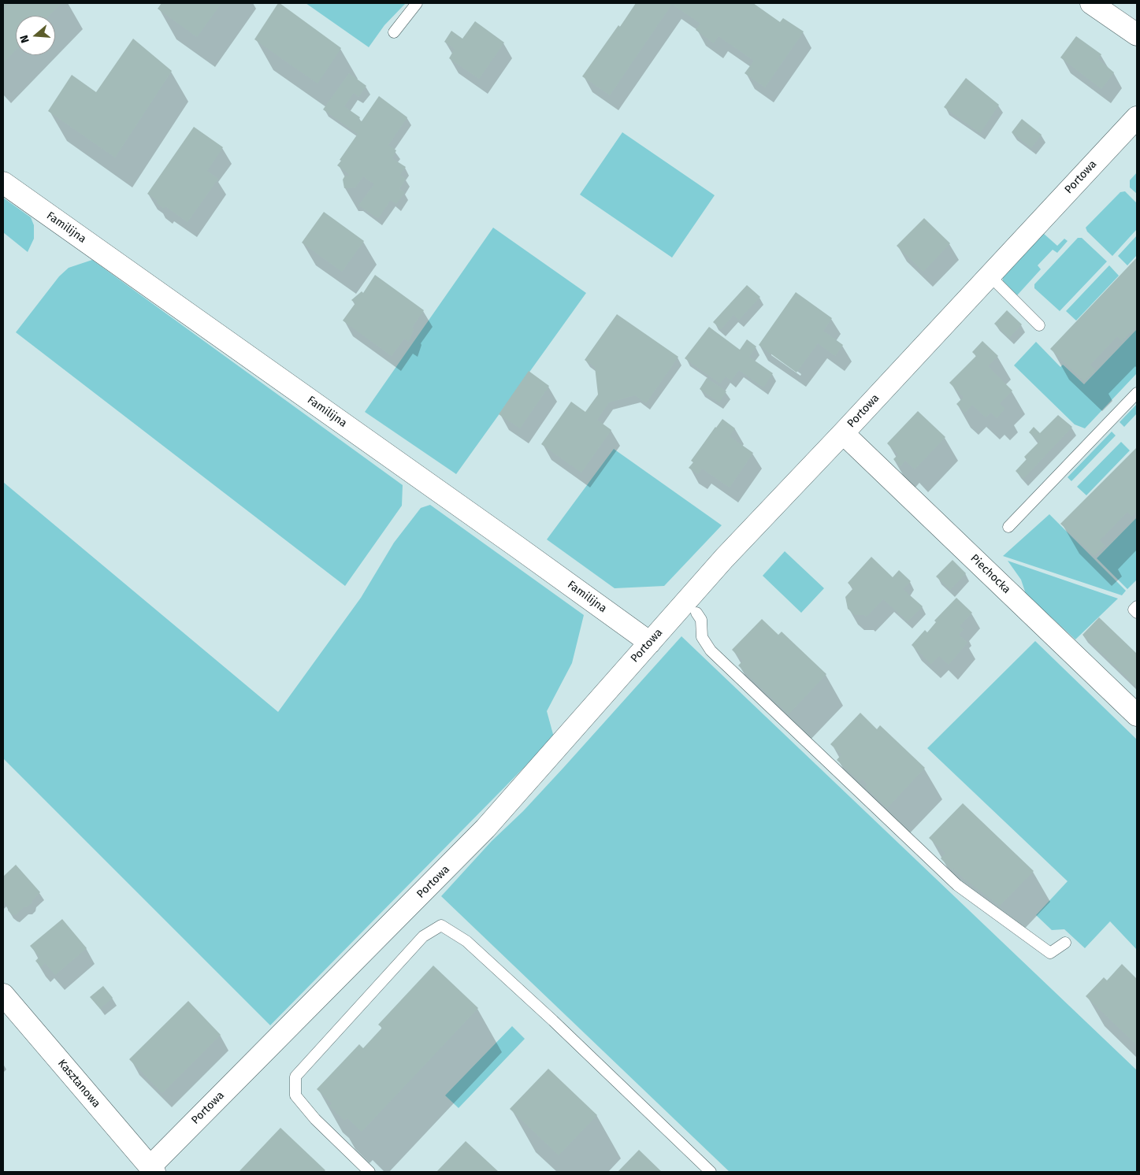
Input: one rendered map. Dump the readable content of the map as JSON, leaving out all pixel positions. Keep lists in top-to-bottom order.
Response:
{
  "streets": {
    "street": [
      "Portowa",
      "Familijna",
      "Piechocka",
      "Kasztanowa"
    ]
  },
  "crossings": [
    ["Portowa", "Familijna"],
    ["Portowa", "Piechocka"],
    ["Portowa", "Kasztanowa"]
  ],
  "north": "left"
}
